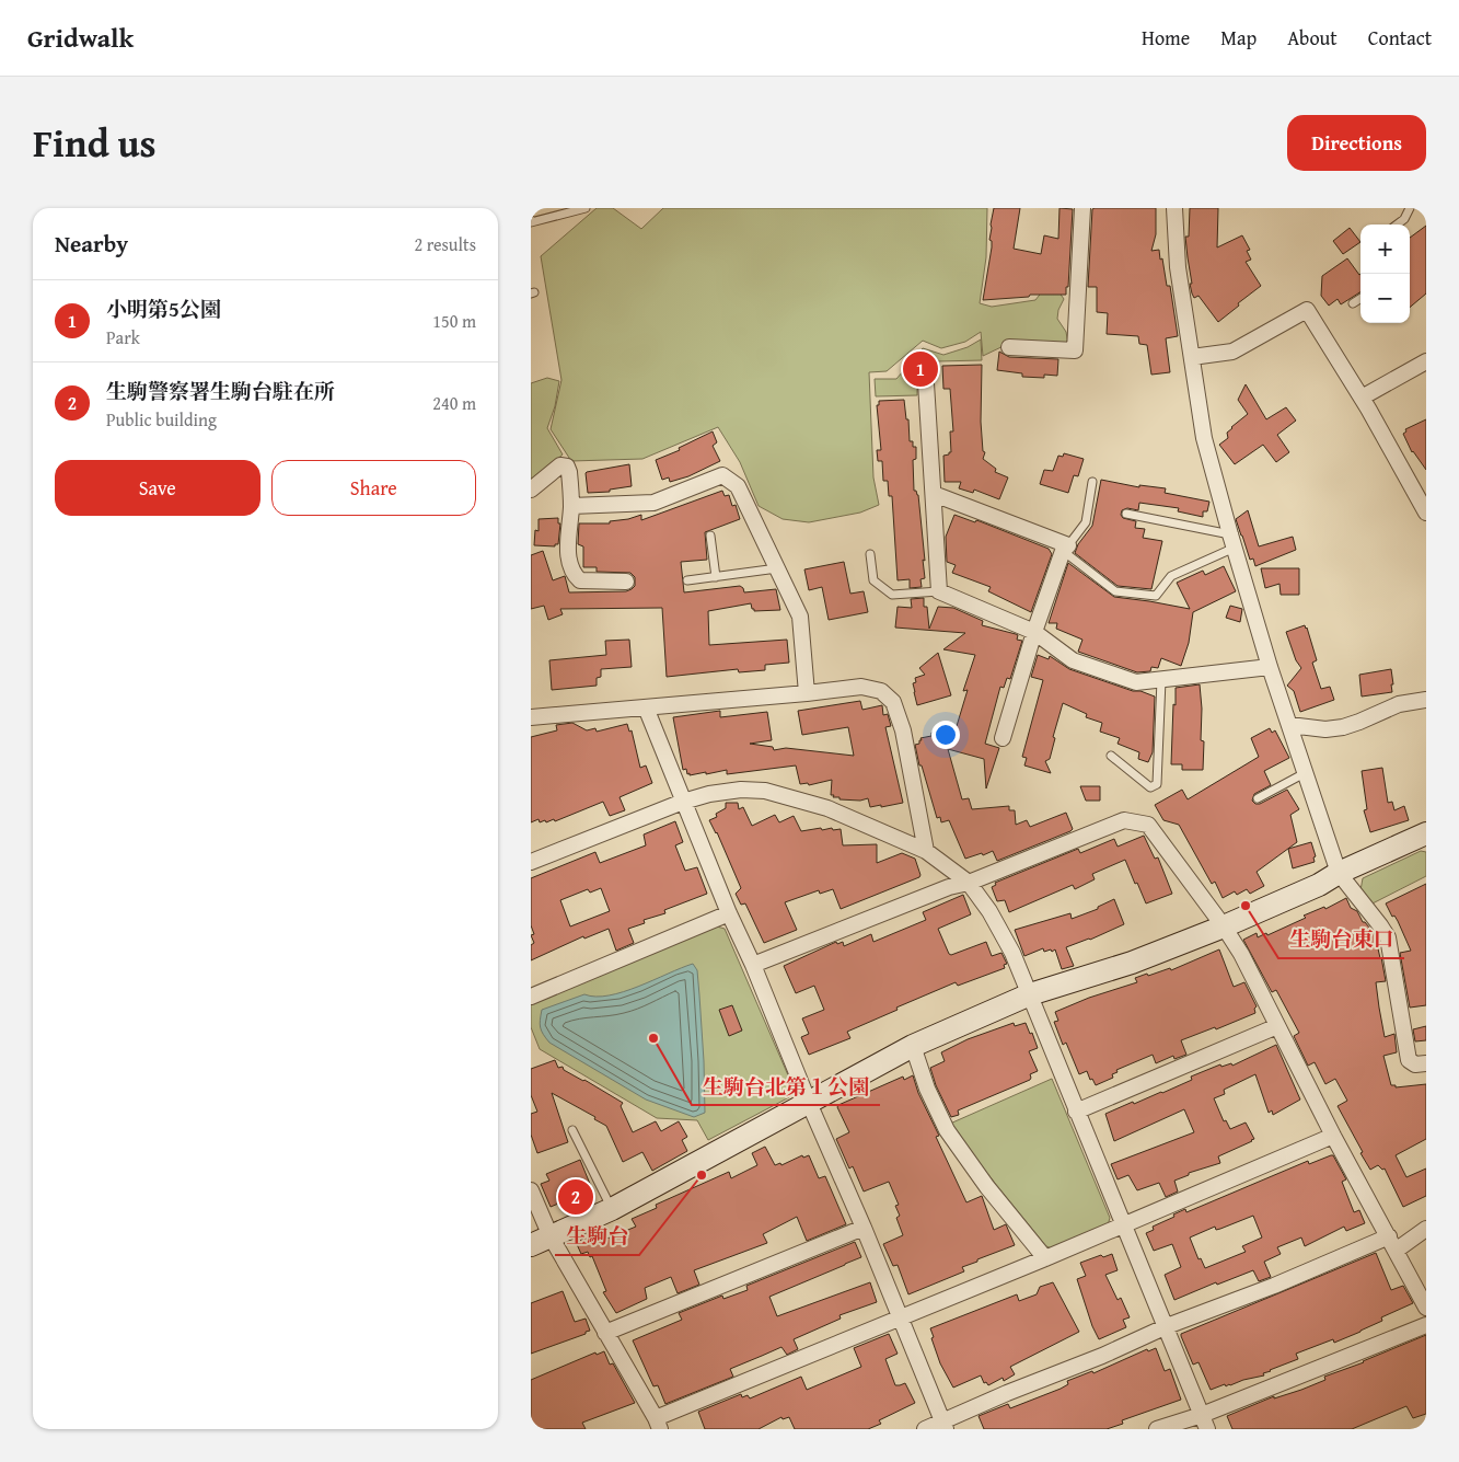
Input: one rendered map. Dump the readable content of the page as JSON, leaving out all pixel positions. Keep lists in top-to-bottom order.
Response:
{
  "places": ["生駒台東口", "生駒台北第１公園", "生駒台"],
  "page": {
    "header": "Gridwalk",
    "nav": [
      "Home",
      "Map",
      "About",
      "Contact"
    ],
    "title": "Find us",
    "buttons": [
      "Directions",
      ["Save", "Share"]
    ],
    "heading": ["Nearby", "2 results"],
    "map_buttons": ["+", "−"],
    "list": [
      {
        "mark": "1",
        "name": "小明第5公園",
        "note": "Park",
        "value": "150 m"
      },
      {
        "mark": "2",
        "name": "生駒警察署生駒台駐在所",
        "note": "Public building",
        "value": "240 m"
      }
    ],
    "pins": ["1", "2"]
  }
}
